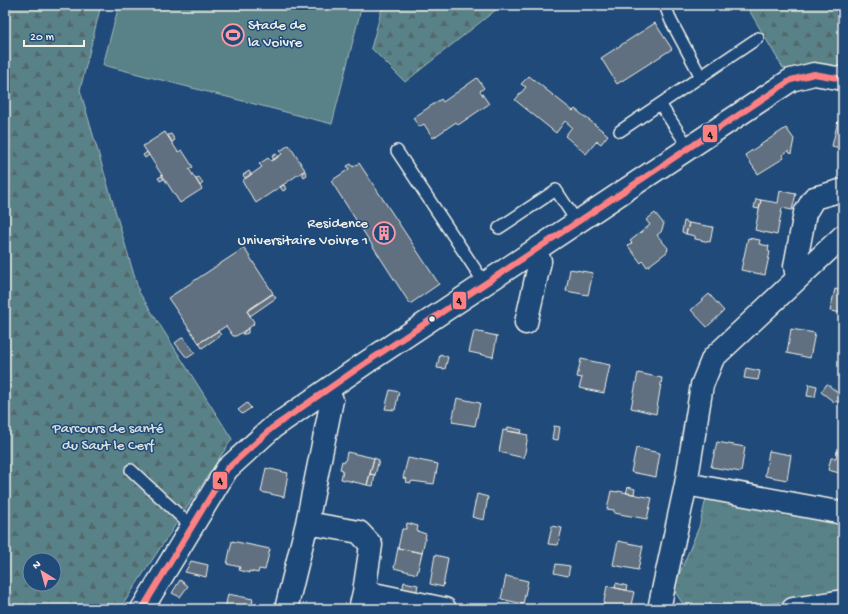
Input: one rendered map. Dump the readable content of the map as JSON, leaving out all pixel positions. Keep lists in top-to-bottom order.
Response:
{
  "parks": ["Parcours de santé du Saut le Cerf"],
  "places": {
    "sports": ["Stade de la Voivre"],
    "building": ["Residence Universitaire Voivre 1"]
  },
  "lines": ["transit line 4"],
  "scale_bar": "20 m",
  "north": "top left"
}
